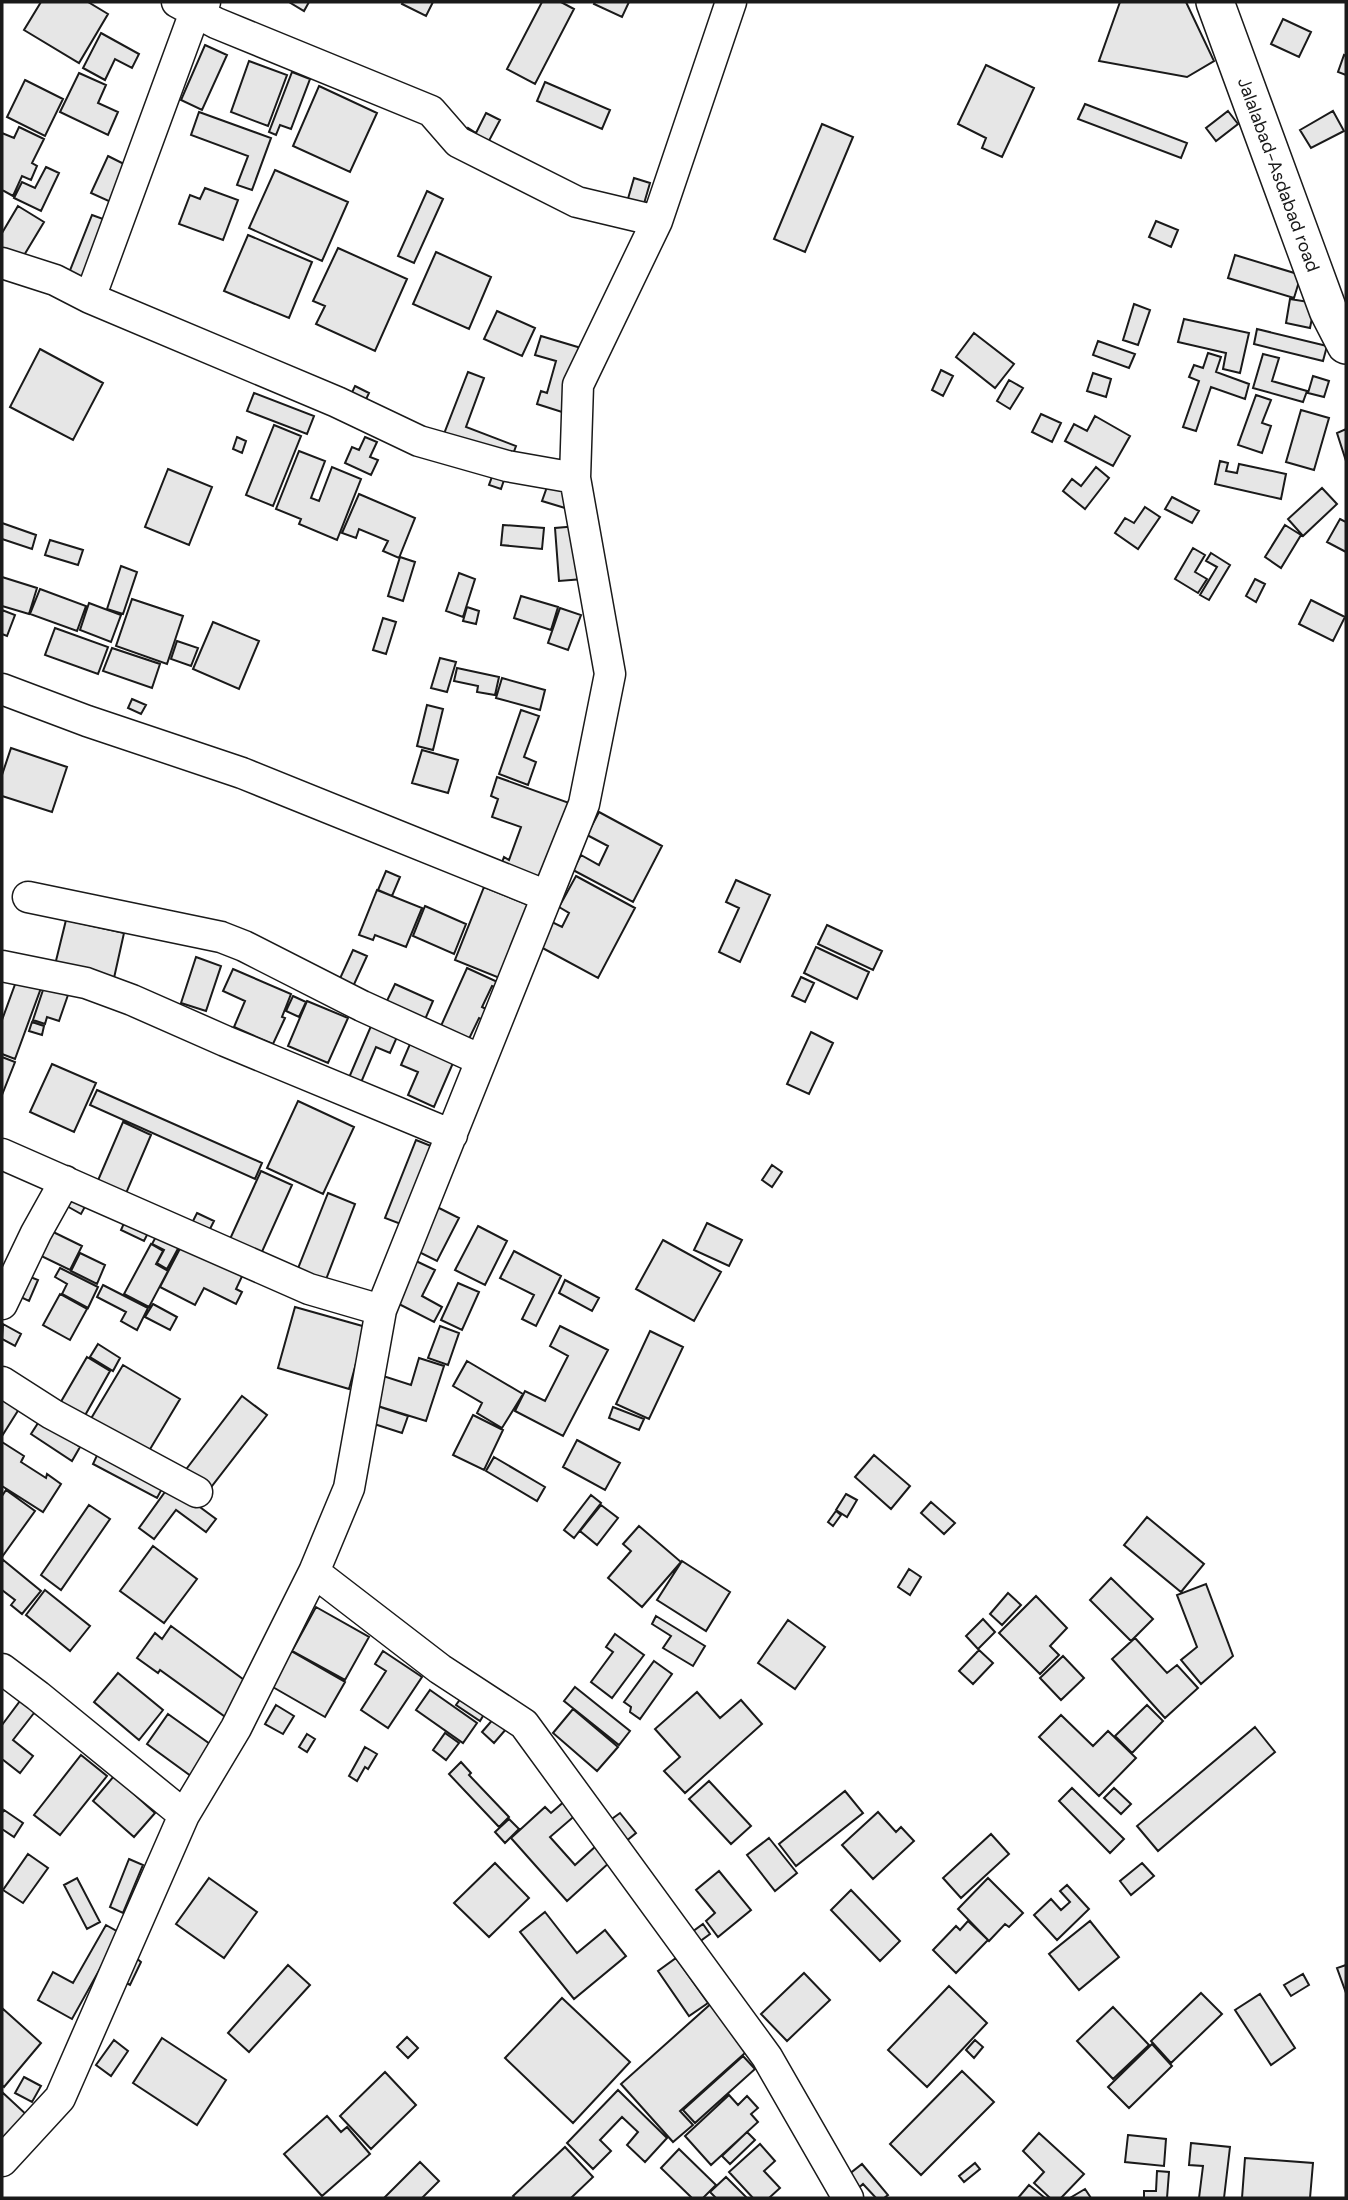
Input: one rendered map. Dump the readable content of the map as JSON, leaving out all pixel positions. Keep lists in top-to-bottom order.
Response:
{
  "streets": {
    "main road": ["Jalalabad-Asdabad road"]
  }
}
